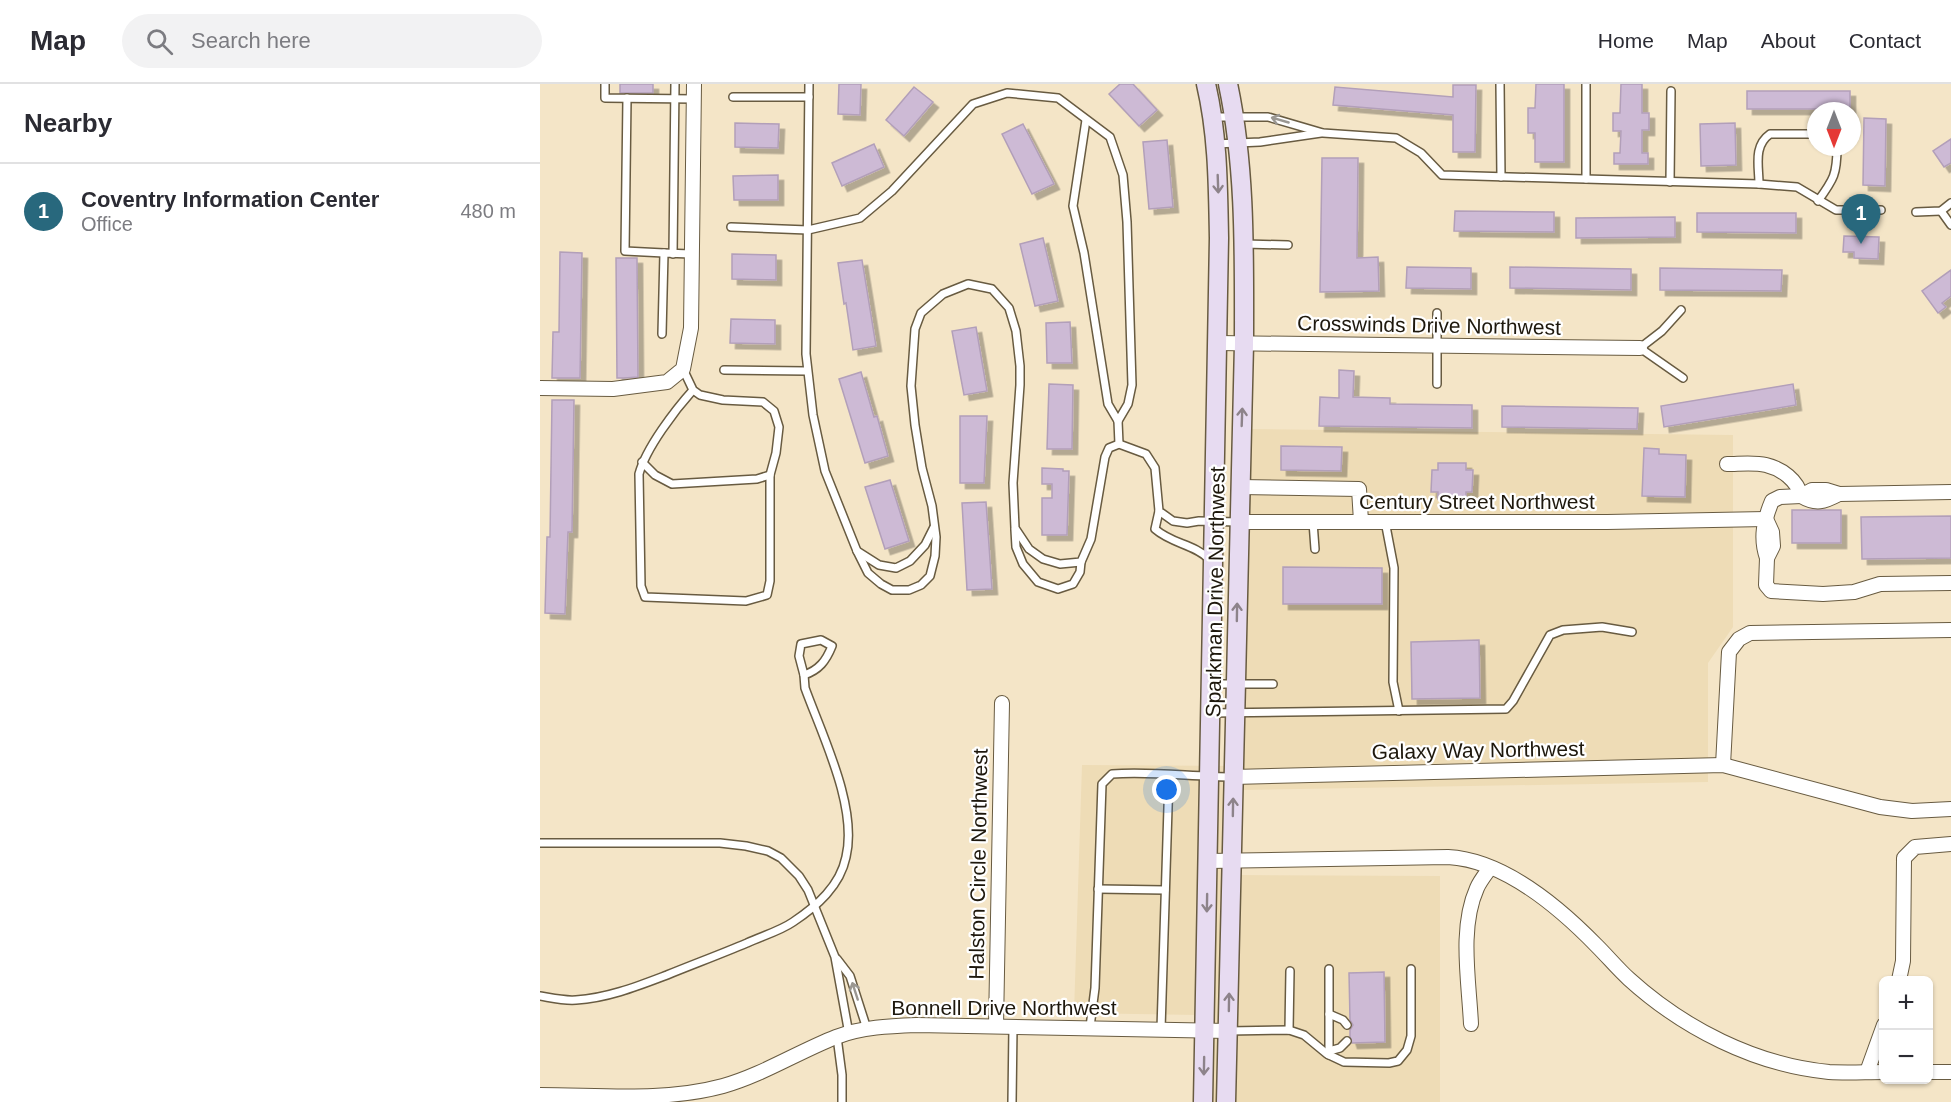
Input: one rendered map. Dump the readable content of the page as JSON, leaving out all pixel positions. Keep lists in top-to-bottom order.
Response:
{
  "streets": {
    "main road": ["Sparkman Drive Northwest"],
    "street": [
      "Crosswinds Drive Northwest",
      "Century Street Northwest",
      "Galaxy Way Northwest",
      "Halston Circle Northwest",
      "Bonnell Drive Northwest"
    ]
  },
  "crossings": [
    ["Crosswinds Drive Northwest", "Sparkman Drive Northwest"],
    ["Century Street Northwest", "Sparkman Drive Northwest"],
    ["Sparkman Drive Northwest", "Galaxy Way Northwest"],
    ["Sparkman Drive Northwest", "Bonnell Drive Northwest"],
    ["Halston Circle Northwest", "Bonnell Drive Northwest"]
  ],
  "north": "bottom",
  "page": {
    "header": "Map",
    "search": "Search here",
    "nav": [
      "Home",
      "Map",
      "About",
      "Contact"
    ],
    "heading": "Nearby",
    "list": [
      {
        "mark": "1",
        "name": "Coventry Information Center",
        "note": "Office",
        "value": "480 m"
      }
    ],
    "pins": "1",
    "map_buttons": ["+", "−"]
  }
}
